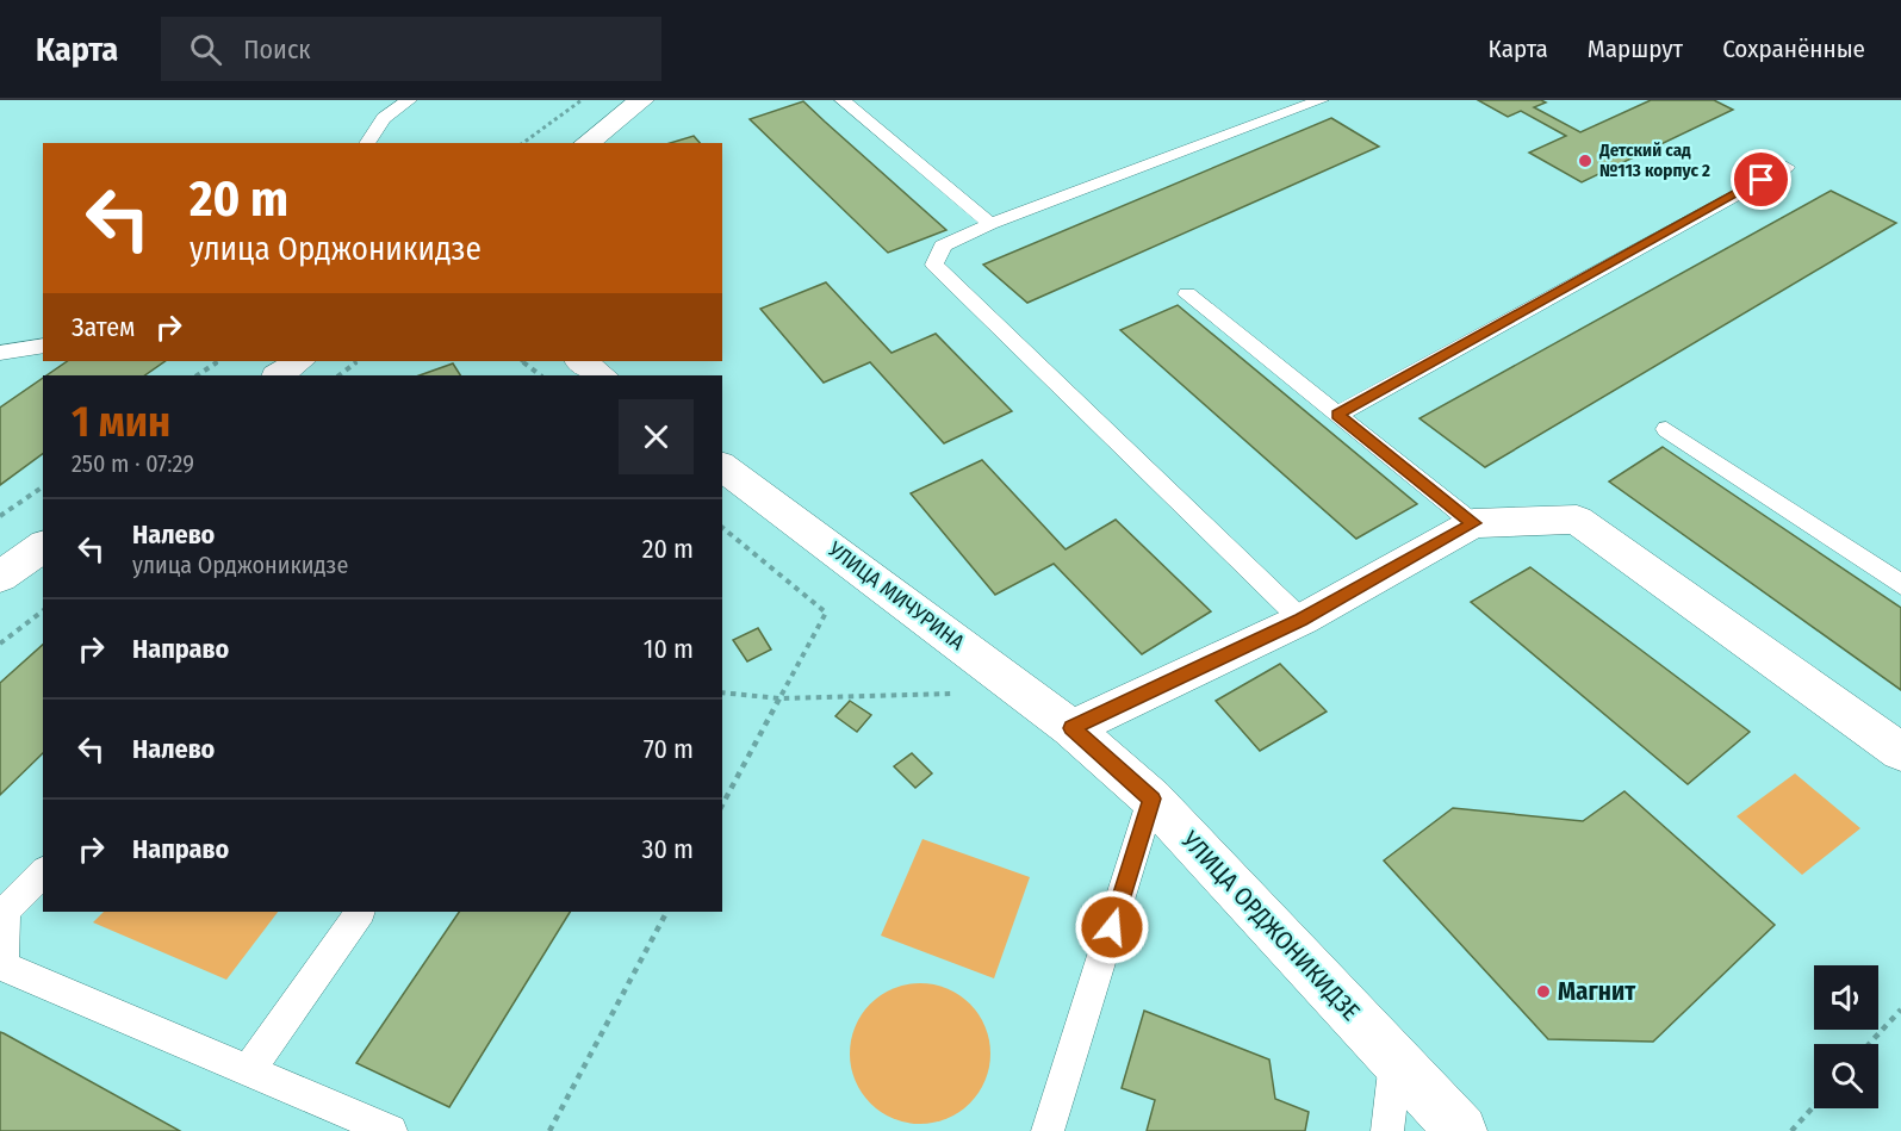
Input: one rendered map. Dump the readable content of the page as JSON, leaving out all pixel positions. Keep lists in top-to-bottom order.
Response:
{
  "streets": {
    "street": ["УЛИЦА МИЧУРИНА", "УЛИЦА ОРДЖОНИКИДЗЕ"]
  },
  "crossings": [
    ["УЛИЦА МИЧУРИНА", "УЛИЦА ОРДЖОНИКИДЗЕ"]
  ],
  "places": ["Детский сад №113 корпус 2", "Магнит"],
  "page": {
    "header": "Карта",
    "search": "Поиск",
    "nav": ["Карта", "Маршрут", "Сохранённые"],
    "turn": ["20 m", "улица Орджоникидзе"],
    "then": "Затем",
    "heading": ["1 мин", "250 m · 07:29"],
    "list": [
      {
        "name": "Налево",
        "note": "улица Орджоникидзе",
        "value": "20 m"
      },
      {
        "name": "Направо",
        "value": "10 m"
      },
      {
        "name": "Налево",
        "value": "70 m"
      },
      {
        "name": "Направо",
        "value": "30 m"
      }
    ]
  }
}
